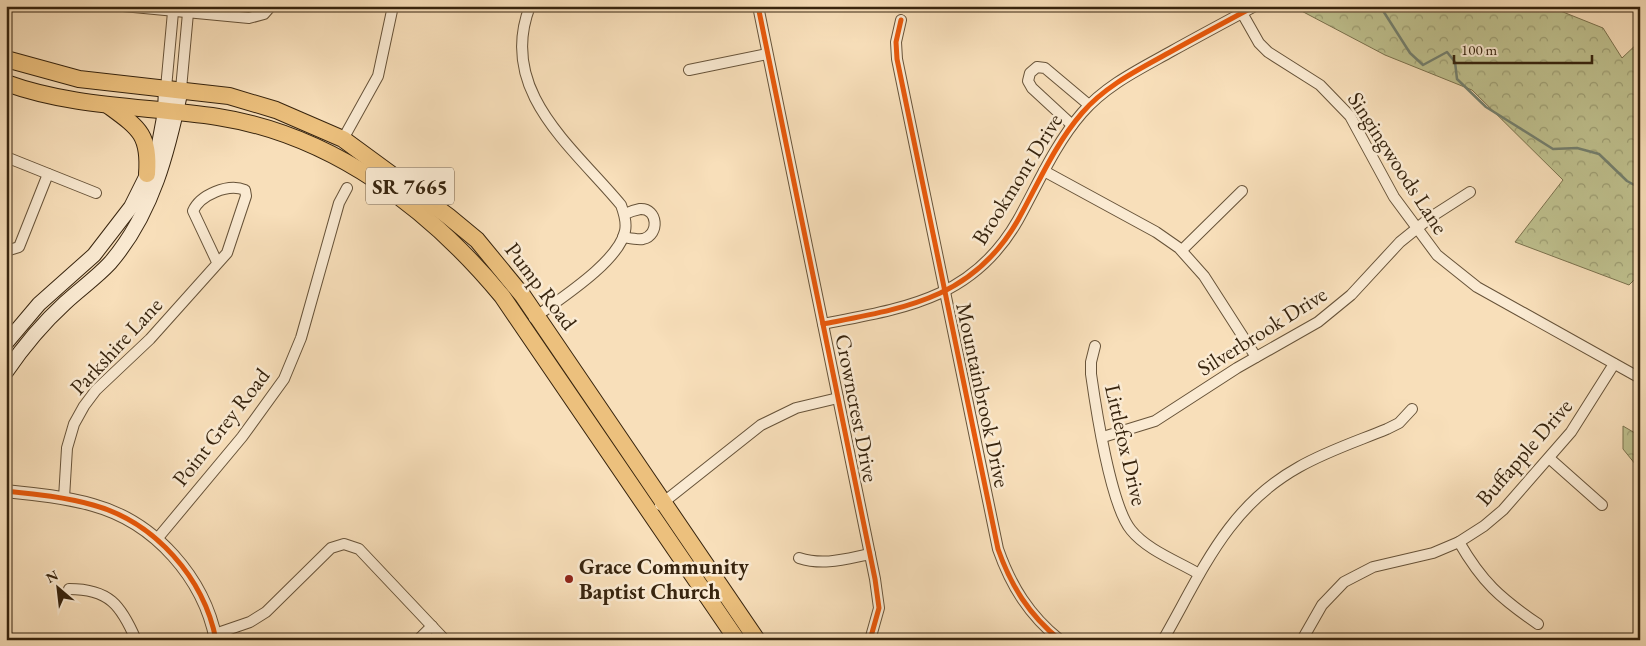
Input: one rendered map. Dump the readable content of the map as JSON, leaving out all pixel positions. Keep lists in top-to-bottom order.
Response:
{
  "streets": {
    "main road": ["SR 7665", "Pump Road"],
    "street": [
      "Singingwoods Lane",
      "Brookmont Drive",
      "Silverbrook Drive",
      "Parkshire Lane",
      "Mountainbrook Drive",
      "Crowncrest Drive",
      "Point Grey Road",
      "Littlefox Drive",
      "Buffapple Drive"
    ]
  },
  "crossings": [
    ["Singingwoods Lane", "Brookmont Drive"],
    ["Singingwoods Lane", "Silverbrook Drive"],
    ["Singingwoods Lane", "Buffapple Drive"],
    ["Brookmont Drive", "Mountainbrook Drive"],
    ["Brookmont Drive", "Crowncrest Drive"],
    ["Silverbrook Drive", "Littlefox Drive"]
  ],
  "places": ["Grace Community Baptist Church"],
  "scale_bar": "100 m",
  "north": "top left"
}
